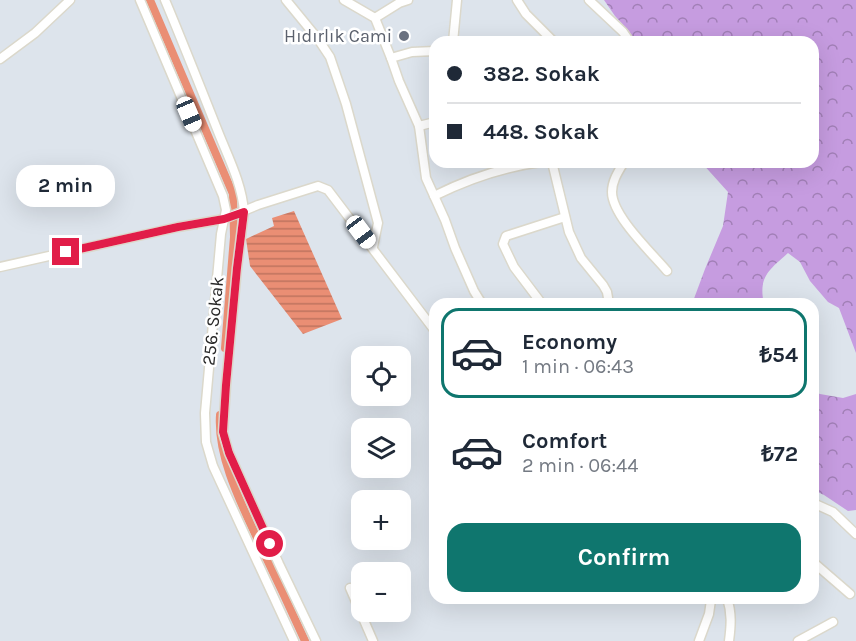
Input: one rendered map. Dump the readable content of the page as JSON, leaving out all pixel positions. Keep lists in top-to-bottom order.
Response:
{
  "streets": {
    "street": ["256. Sokak"]
  },
  "places": ["Hıdırlık Cami"],
  "page": {
    "banner": ["382. Sokak", "448. Sokak"],
    "bubble": "2 min",
    "list": [
      {
        "name": "Economy",
        "note": "1 min · 06:43",
        "value": "₺54"
      },
      {
        "name": "Comfort",
        "note": "2 min · 06:44",
        "value": "₺72"
      }
    ],
    "map_buttons": ["+", "−"],
    "buttons": "Confirm"
  }
}
